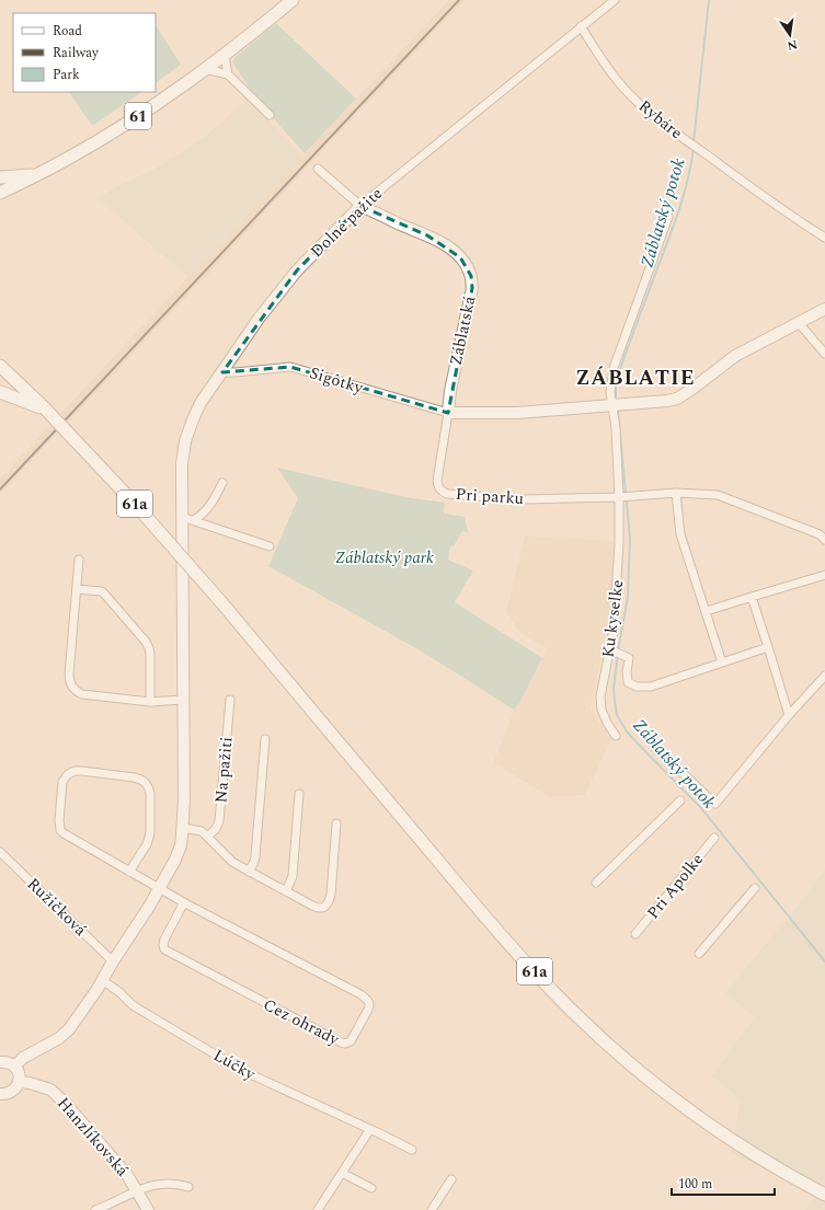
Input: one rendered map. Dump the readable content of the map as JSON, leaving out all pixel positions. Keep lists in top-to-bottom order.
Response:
{
  "streets": {
    "main road": ["61", "61a"],
    "street": [
      "Rybáre",
      "Dolné pažite",
      "Záblatská",
      "Sigôtky",
      "Pri parku",
      "Ku kyselke",
      "Na pažiti",
      "Pri Apolke",
      "Ružičková",
      "Cez ohrady",
      "Lúčky",
      "Hanzlíkovská"
    ]
  },
  "crossings": [
    ["Rybáre", "Dolné pažite"],
    ["Dolné pažite", "Záblatská"],
    ["Dolné pažite", "Sigôtky"],
    ["Dolné pažite", "Ružičková"],
    ["Dolné pažite", "Cez ohrady"],
    ["Dolné pažite", "Lúčky"],
    ["Záblatská", "Sigôtky"],
    ["Záblatská", "Pri parku"],
    ["Sigôtky", "Pri parku"],
    ["Pri parku", "Ku kyselke"]
  ],
  "districts": ["ZÁBLATIE"],
  "water": ["Záblatský potok"],
  "parks": ["Záblatský park"],
  "legend": ["Road", "Railway", "Park"],
  "scale_bar": "100 m",
  "north": "bottom"
}
